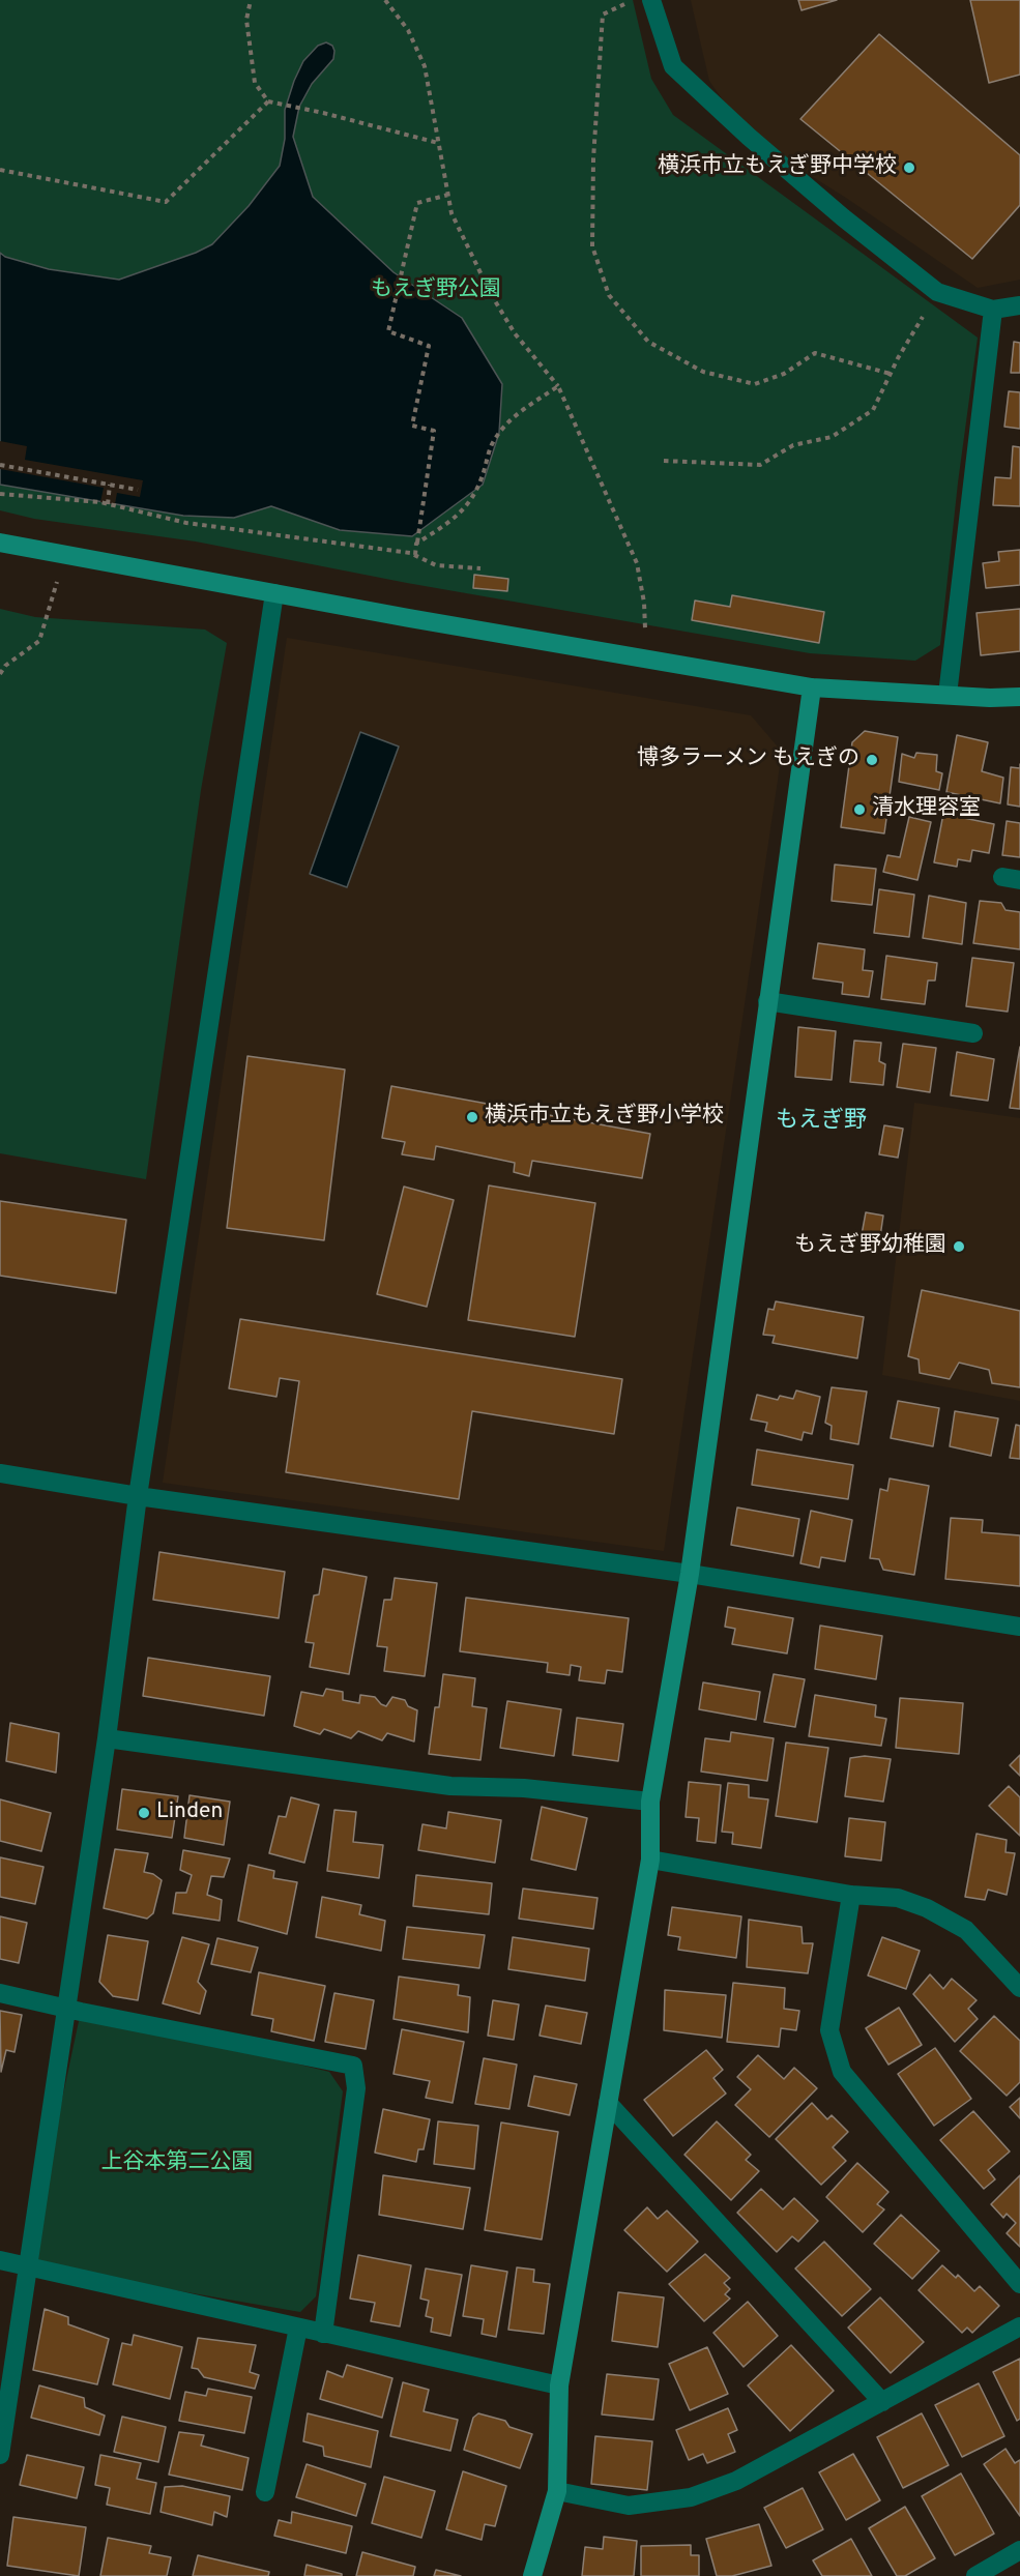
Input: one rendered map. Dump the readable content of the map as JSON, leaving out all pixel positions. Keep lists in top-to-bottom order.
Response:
{
  "districts": ["もえぎ野"],
  "parks": ["もえぎ野公園", "上谷本第二公園"],
  "places": [
    "横浜市立もえぎ野中学校",
    "博多ラーメン もえぎの",
    "清水理容室",
    "横浜市立もえぎ野小学校",
    "もえぎ野幼稚園",
    "Linden"
  ]
}
